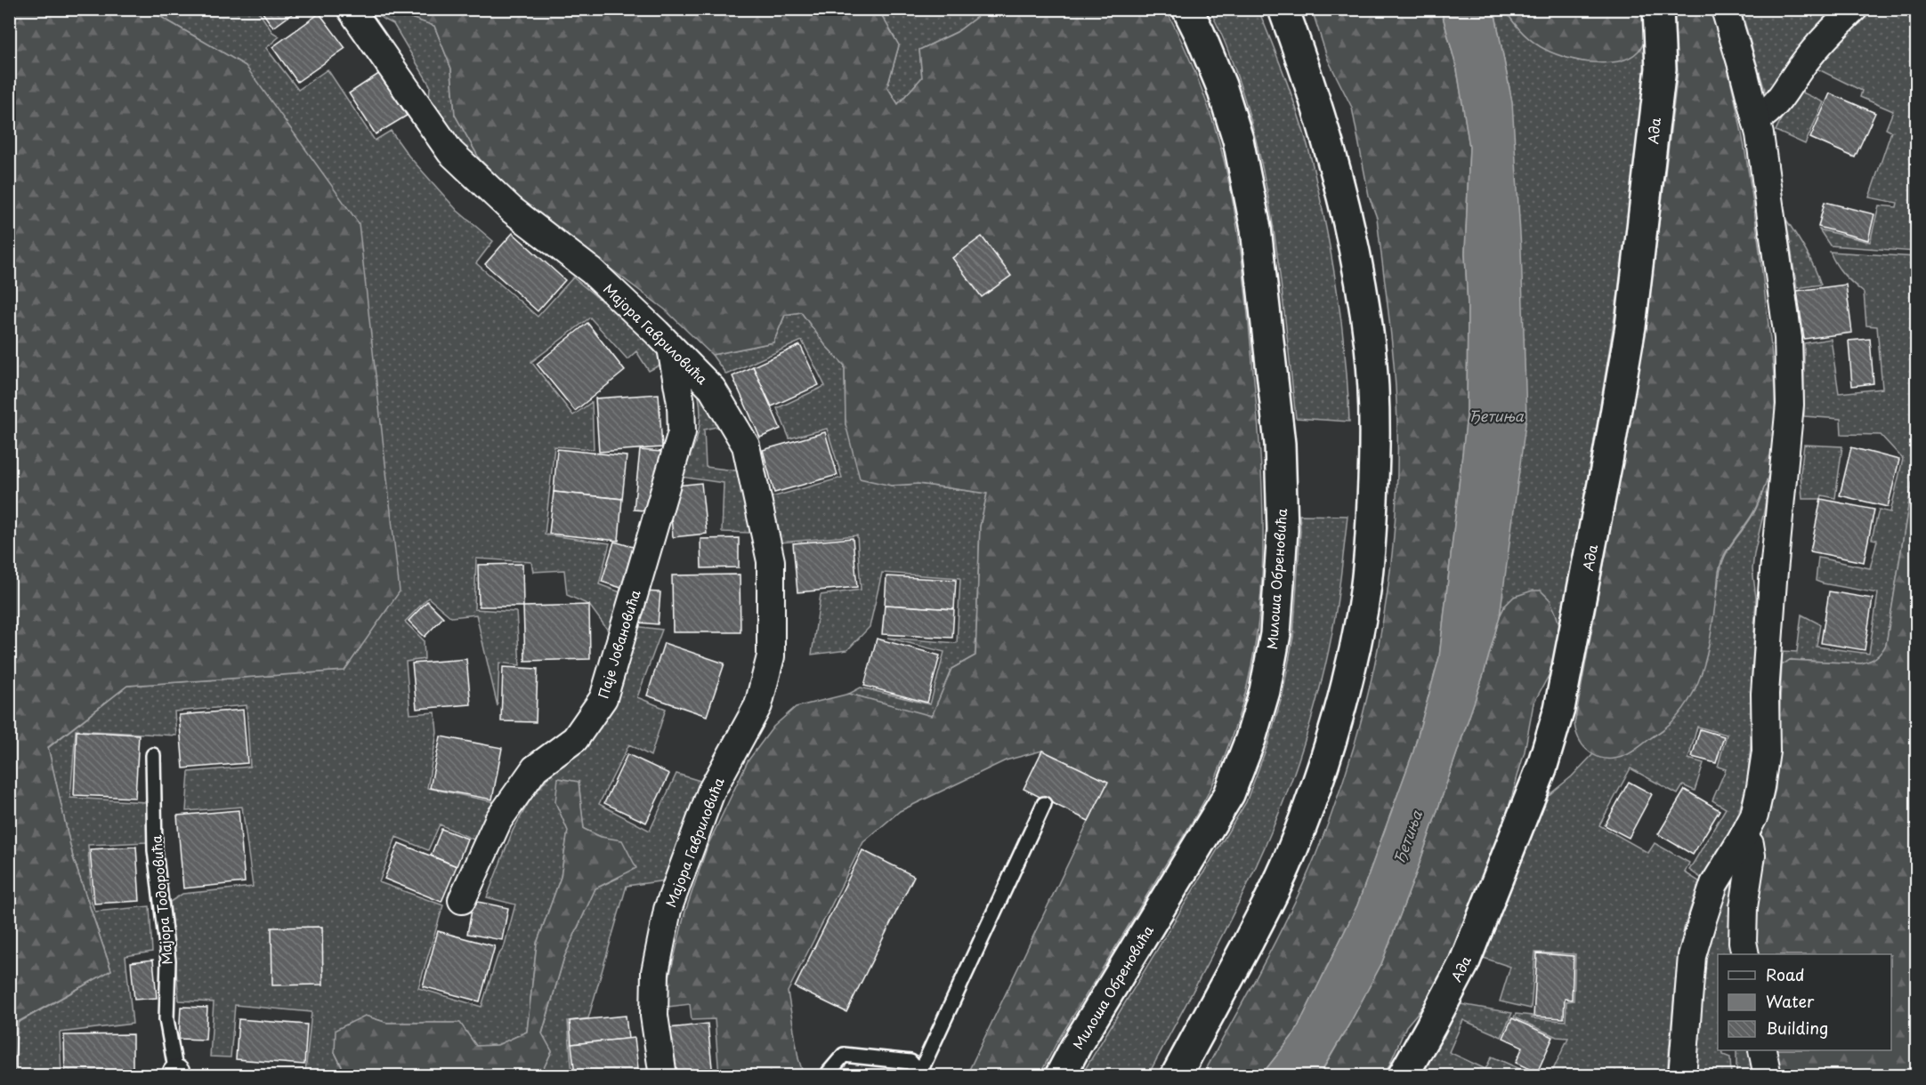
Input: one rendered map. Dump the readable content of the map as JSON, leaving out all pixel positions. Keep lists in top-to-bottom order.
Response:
{
  "streets": {
    "street": [
      "Ада",
      "Мајора Гавриловића",
      "Милоша Обреновића",
      "Паје Јовановића"
    ],
    "lane": ["Мајора Тодоровића"]
  },
  "crossings": [
    ["Мајора Гавриловића", "Паје Јовановића"]
  ],
  "water": ["Ђетиња"],
  "legend": ["Road", "Water", "Building"]
}
